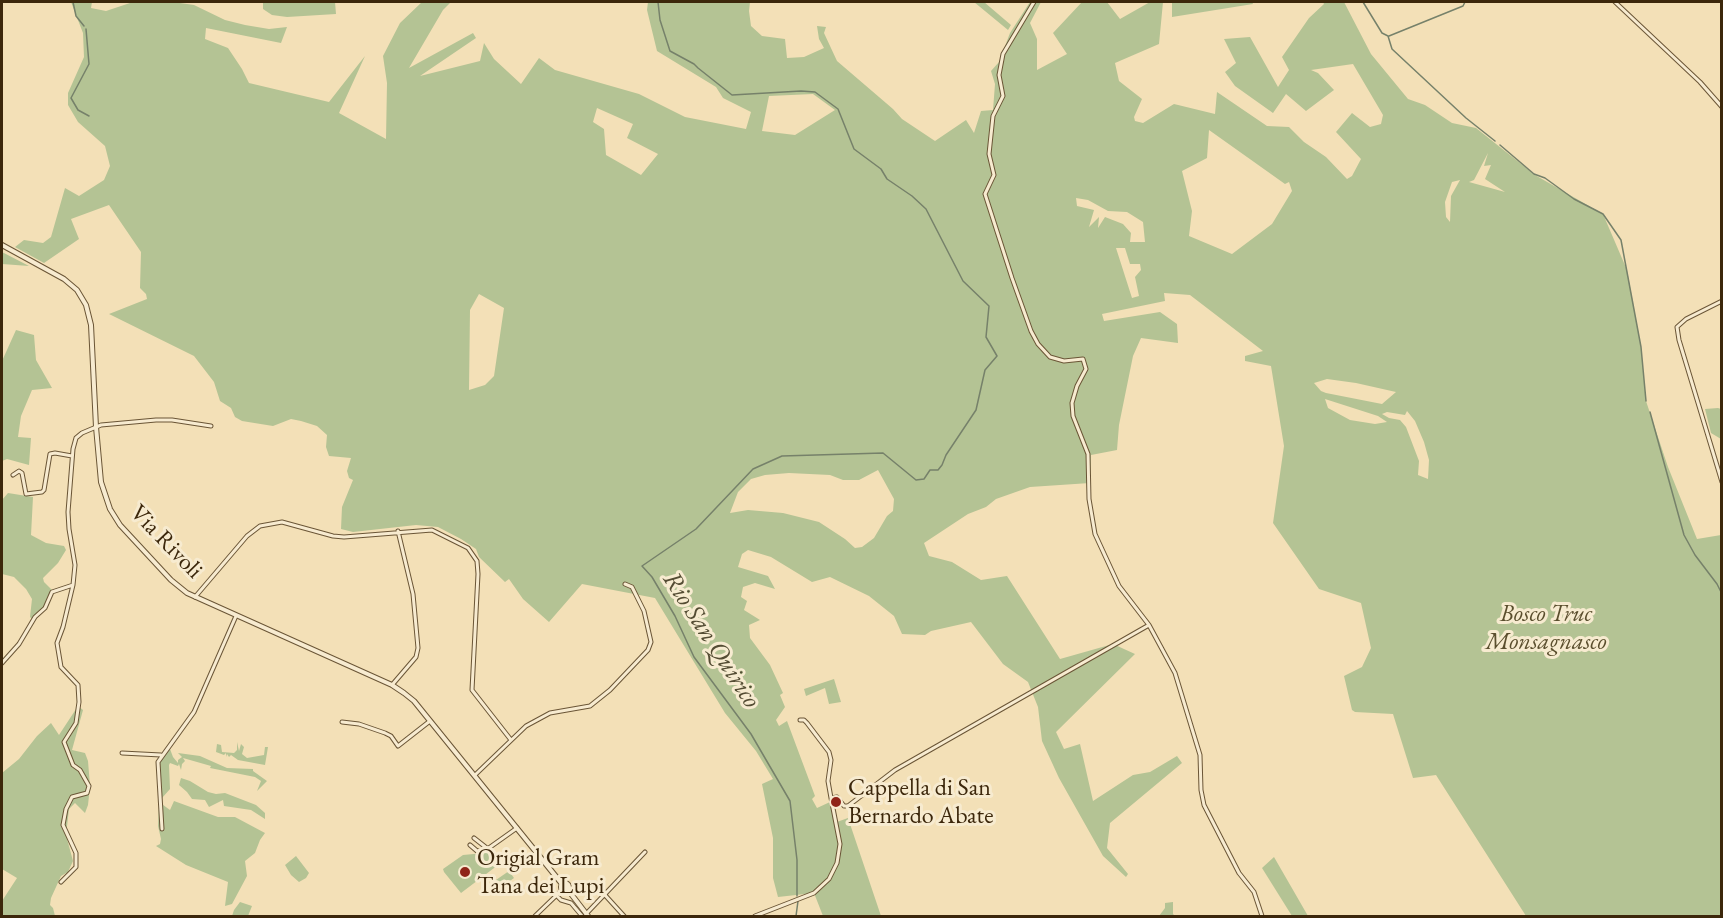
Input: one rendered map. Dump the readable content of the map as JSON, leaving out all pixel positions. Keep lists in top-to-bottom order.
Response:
{
  "streets": {
    "street": ["Via Rivoli"]
  },
  "water": ["Rio San Quirico"],
  "parks": ["Bosco Truc Monsagnasco"],
  "places": ["Cappella di San Bernardo Abate", "Origial Gram Tana dei Lupi"]
}
